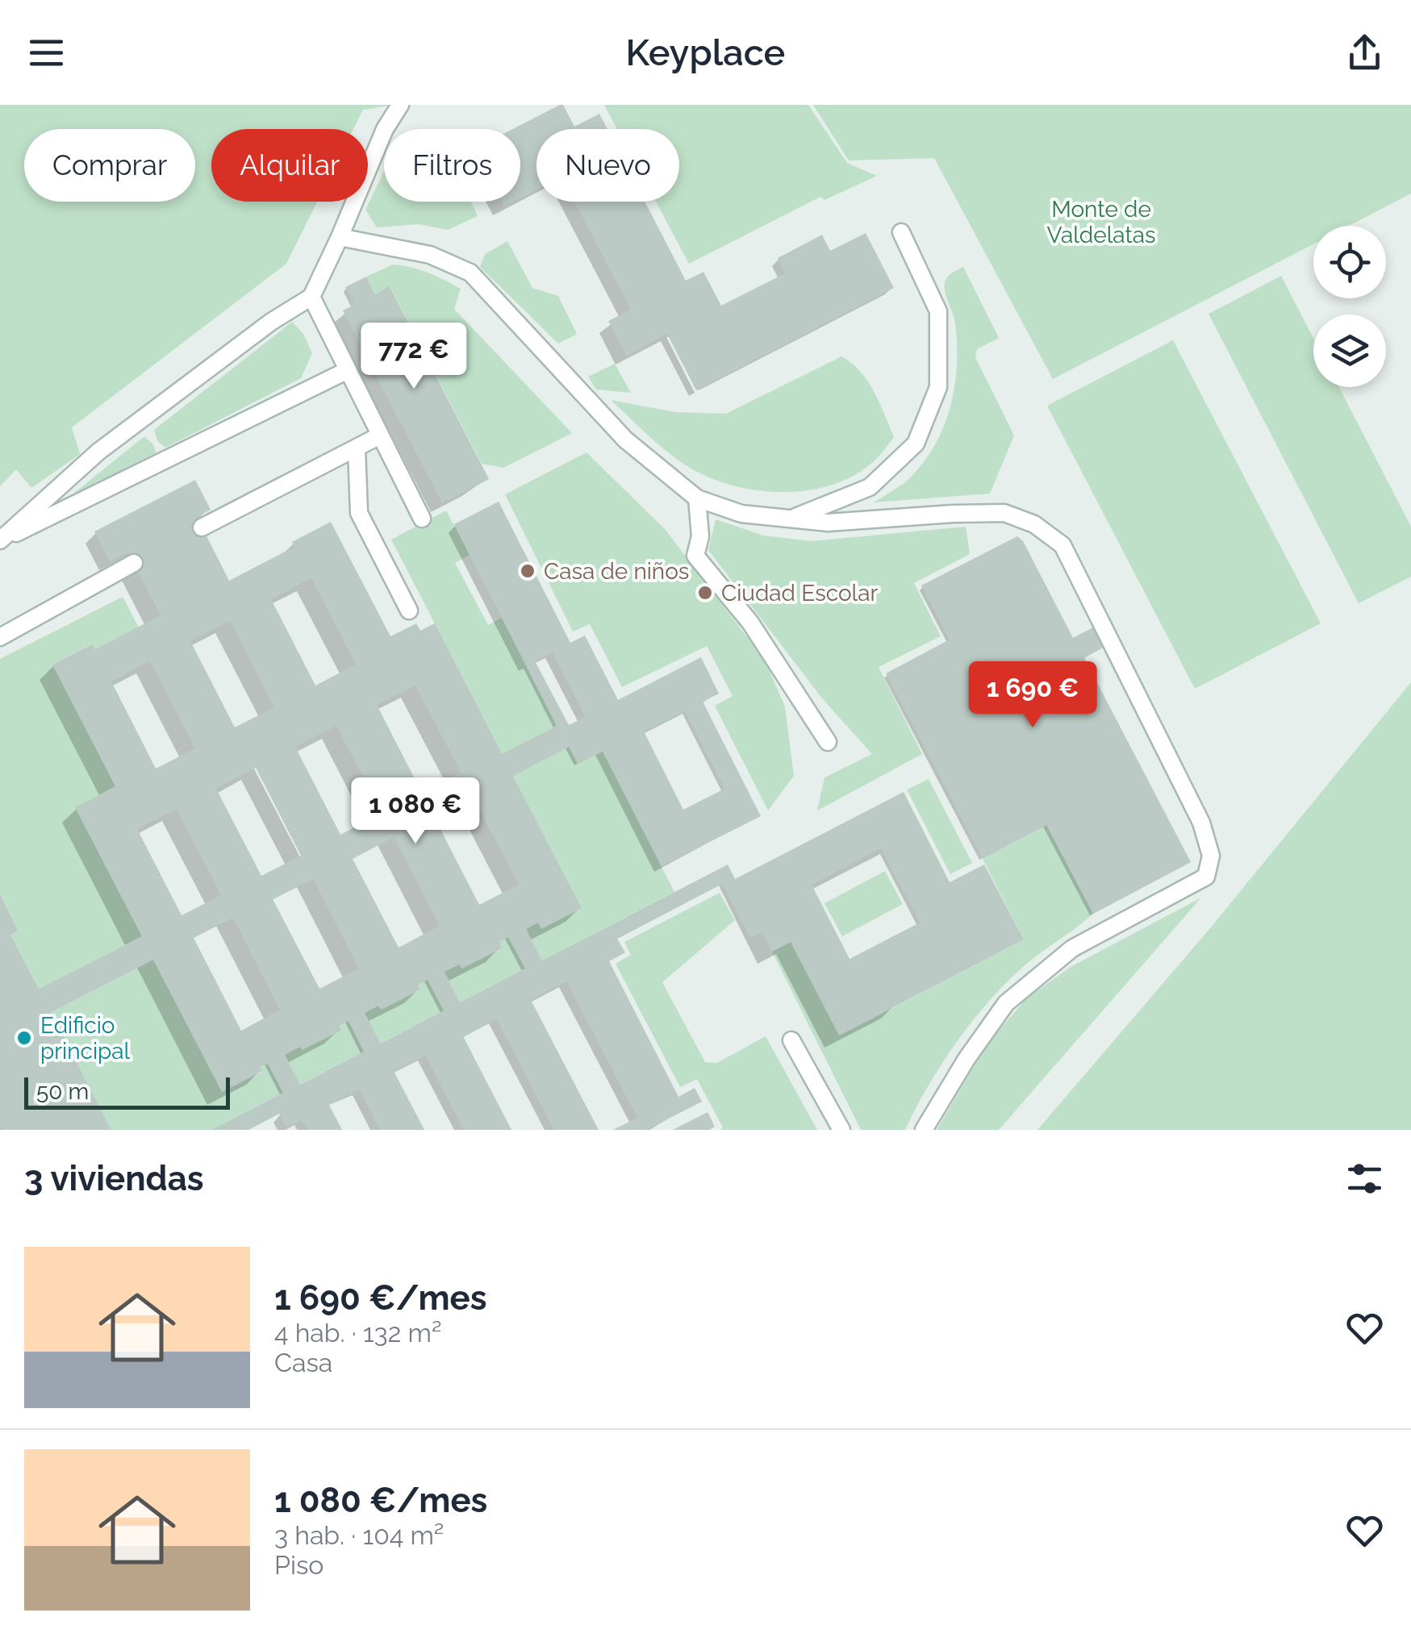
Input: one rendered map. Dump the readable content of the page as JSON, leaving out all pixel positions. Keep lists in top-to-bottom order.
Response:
{
  "parks": ["Monte de Valdelatas"],
  "places": ["Casa de niños", "Ciudad Escolar", "Edificio principal"],
  "scale_bar": "50 m",
  "page": {
    "header": "Keyplace",
    "chip": [
      "Comprar",
      "Alquilar",
      "Filtros",
      "Nuevo"
    ],
    "price": ["772 €", "1 690 €", "1 080 €"],
    "scale": "50 m",
    "heading": "3 viviendas",
    "list": [
      {
        "name": "1 690 €/mes",
        "note": "4 hab. · 132 m² · Casa"
      },
      {
        "name": "1 080 €/mes",
        "note": "3 hab. · 104 m² · Piso"
      }
    ]
  }
}
